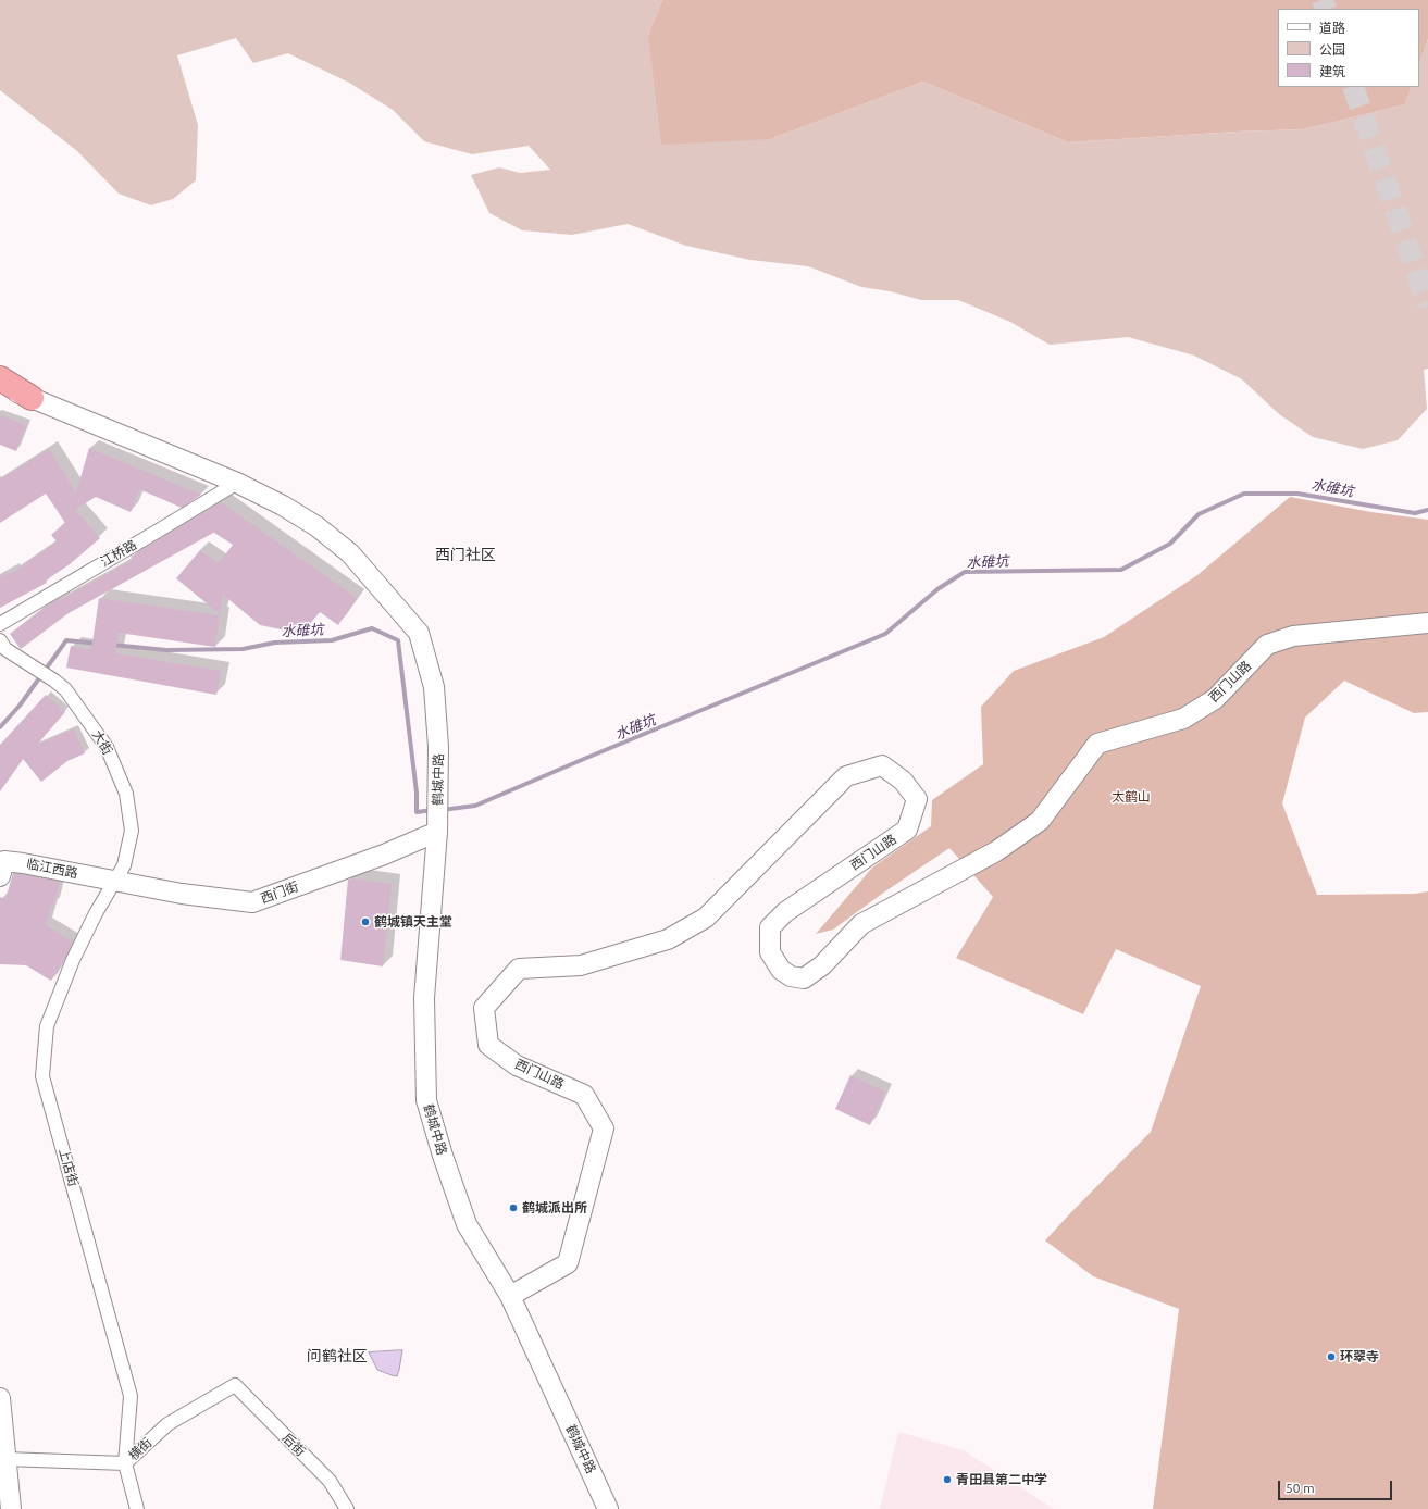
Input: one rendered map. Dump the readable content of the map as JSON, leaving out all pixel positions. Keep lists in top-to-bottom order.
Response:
{
  "streets": {
    "street": [
      "江桥路",
      "西门山路",
      "大街",
      "鹤城中路",
      "临江西路",
      "西门街",
      "上店街",
      "后街",
      "横街"
    ]
  },
  "crossings": [
    ["江桥路", "鹤城中路"],
    ["西门山路", "鹤城中路"],
    ["大街", "临江西路"],
    ["大街", "西门街"],
    ["大街", "上店街"],
    ["鹤城中路", "西门街"],
    ["临江西路", "西门街"],
    ["临江西路", "上店街"],
    ["西门街", "上店街"],
    ["上店街", "横街"],
    ["后街", "横街"]
  ],
  "districts": ["西门社区", "问鹤社区"],
  "water": ["水碓坑"],
  "parks": ["太鹤山"],
  "places": [
    "鹤城镇天主堂",
    "鹤城派出所",
    "环翠寺",
    "青田县第二中学"
  ],
  "legend": ["道路", "公园", "建筑"],
  "scale_bar": "50 m"
}
